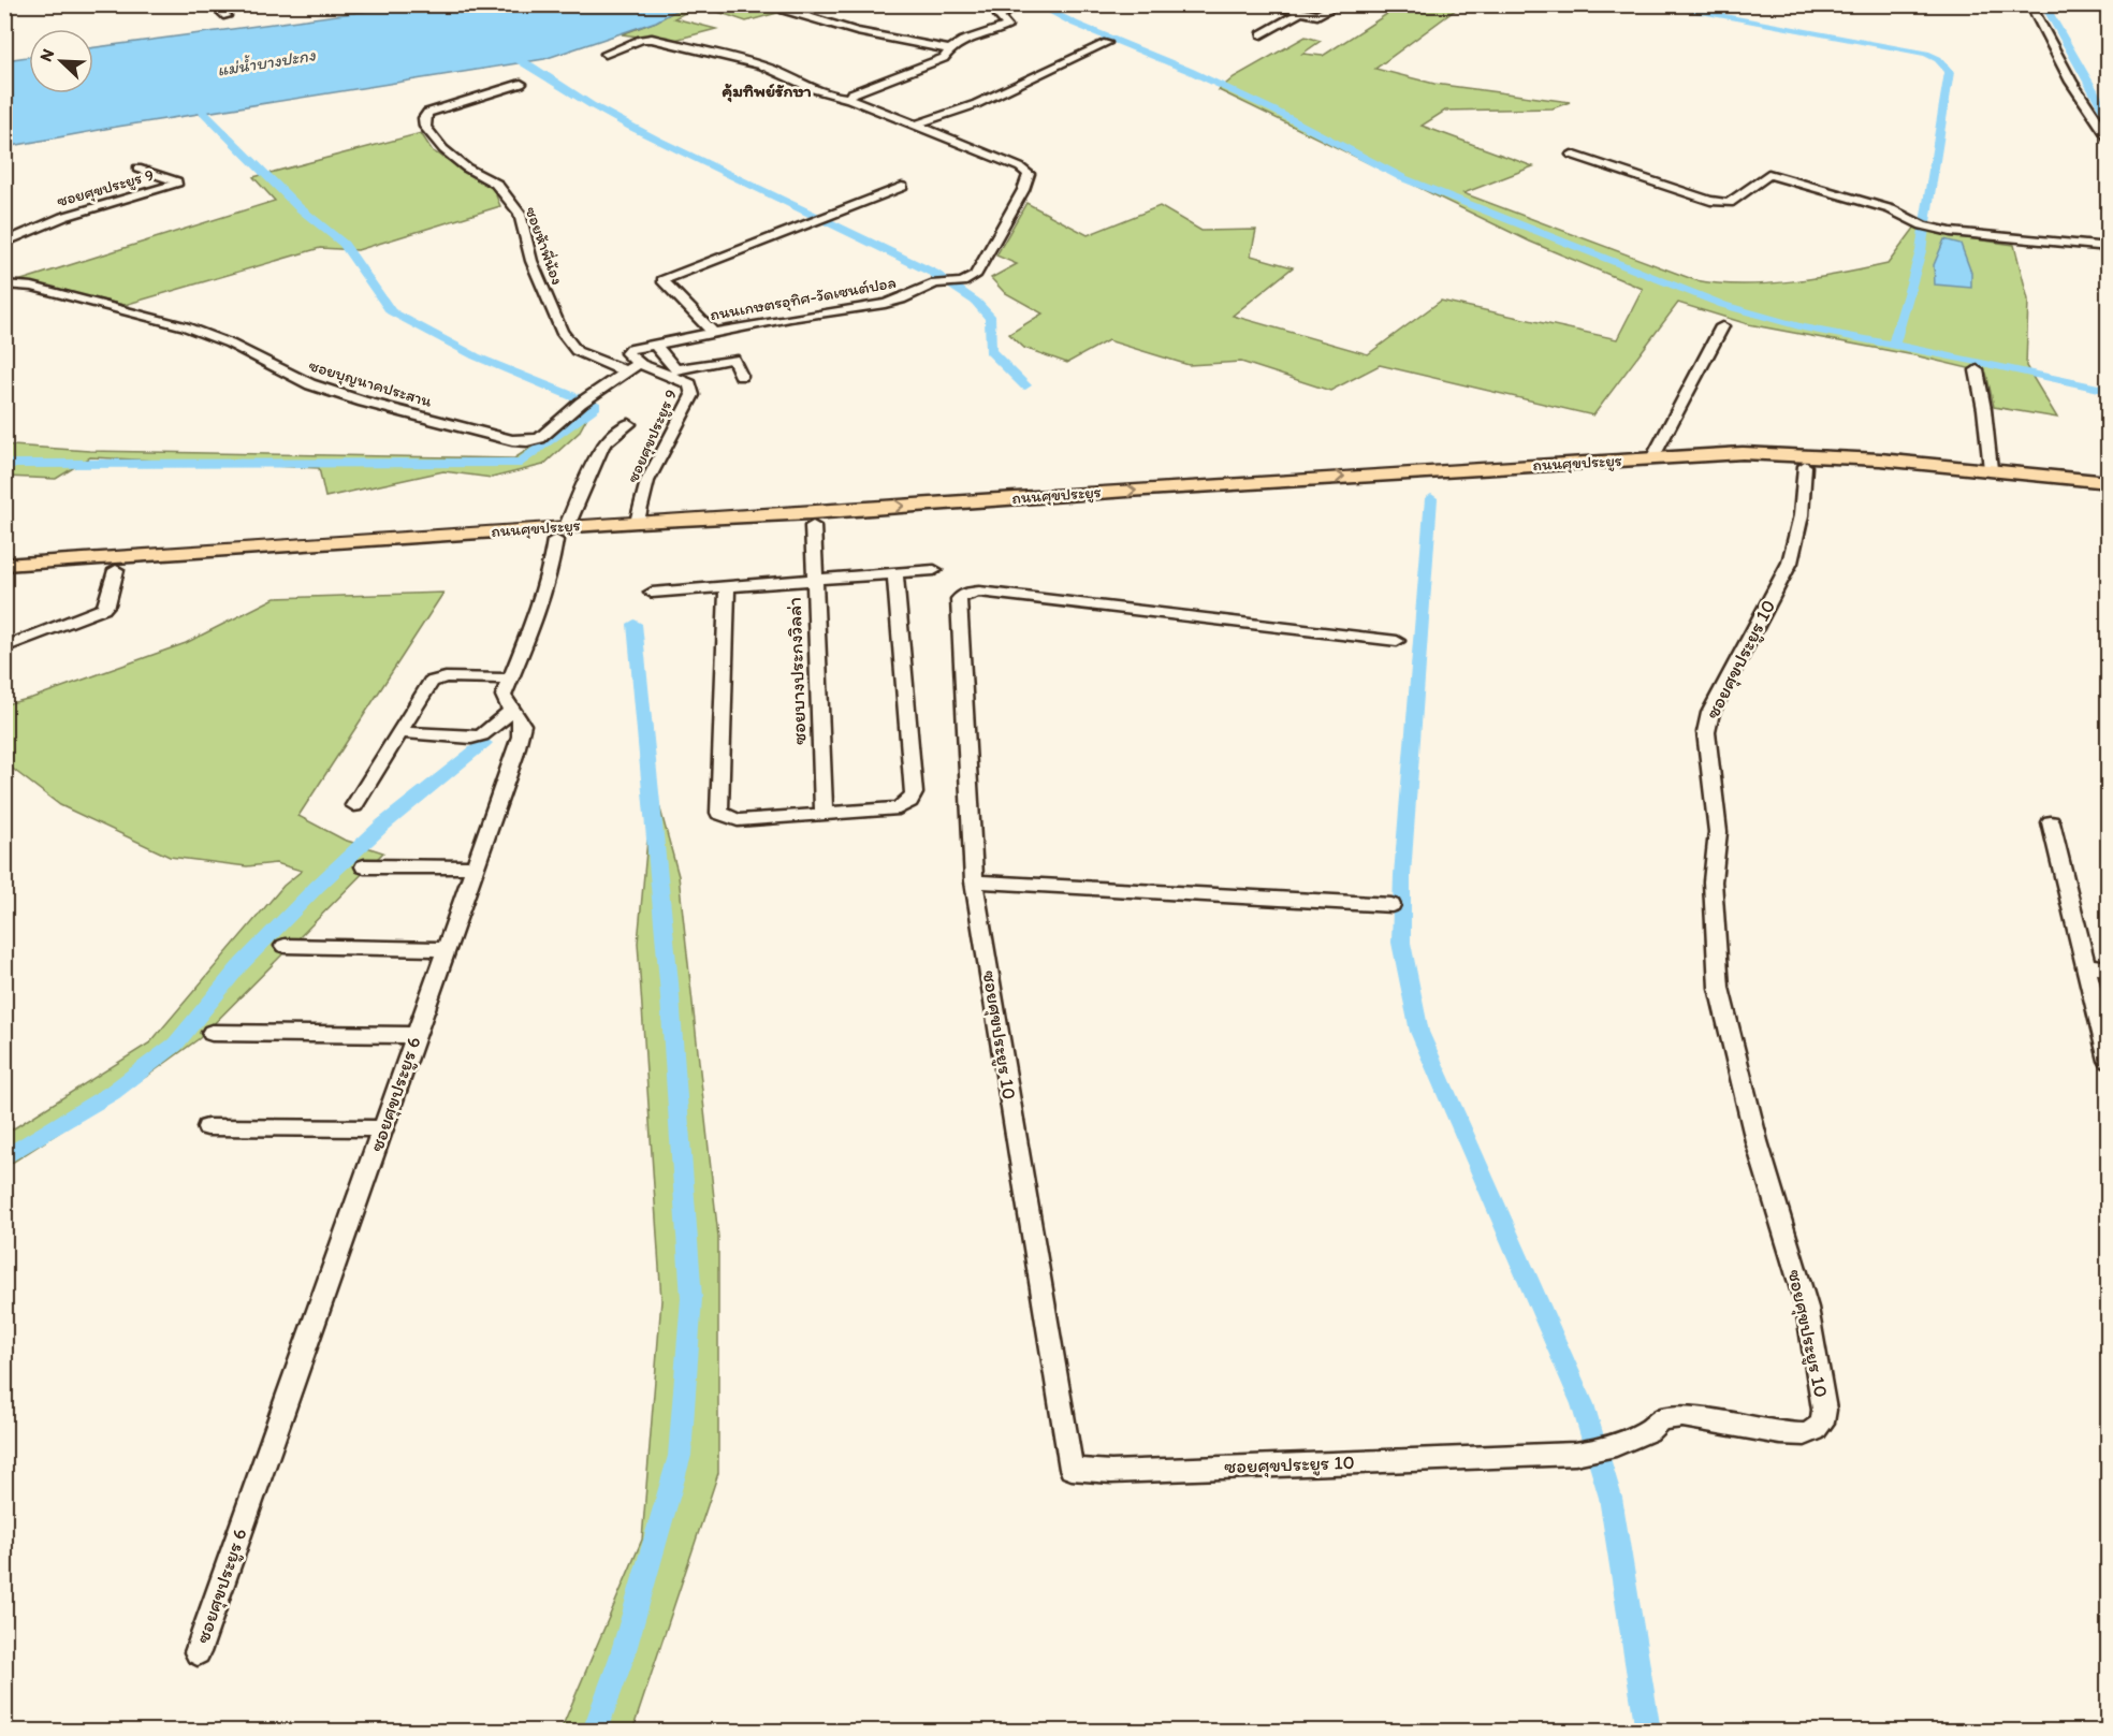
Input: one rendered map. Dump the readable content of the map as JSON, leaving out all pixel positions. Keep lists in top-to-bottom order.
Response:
{
  "streets": {
    "main road": ["ถนนศุขประยูร"],
    "street": [
      "ซอยศุขประยูร 9",
      "ซอยห้าพี่น้อง",
      "ถนนเกษตรอุทิศ-วัดเซนต์ปอล",
      "ซอยบุญนาคประสาน",
      "ซอยศุขประยูร 10",
      "ซอยบางประกงวิลล่า",
      "ซอยศุขประยูร 6"
    ]
  },
  "crossings": [
    ["ซอยศุขประยูร 9", "ซอยห้าพี่น้อง"],
    ["ซอยศุขประยูร 9", "ถนนเกษตรอุทิศ-วัดเซนต์ปอล"],
    ["ซอยศุขประยูร 9", "ซอยบุญนาคประสาน"],
    ["ซอยศุขประยูร 9", "ถนนศุขประยูร"],
    ["ซอยห้าพี่น้อง", "ถนนเกษตรอุทิศ-วัดเซนต์ปอล"],
    ["ซอยห้าพี่น้อง", "ซอยบุญนาคประสาน"],
    ["ถนนเกษตรอุทิศ-วัดเซนต์ปอล", "ซอยบุญนาคประสาน"],
    ["ถนนศุขประยูร", "ซอยศุขประยูร 10"],
    ["ถนนศุขประยูร", "ซอยบางประกงวิลล่า"],
    ["ถนนศุขประยูร", "ซอยศุขประยูร 6"]
  ],
  "districts": ["คุ้มทิพย์รักษา"],
  "water": ["แม่น้ำบางปะกง"],
  "north": "top left"
}
